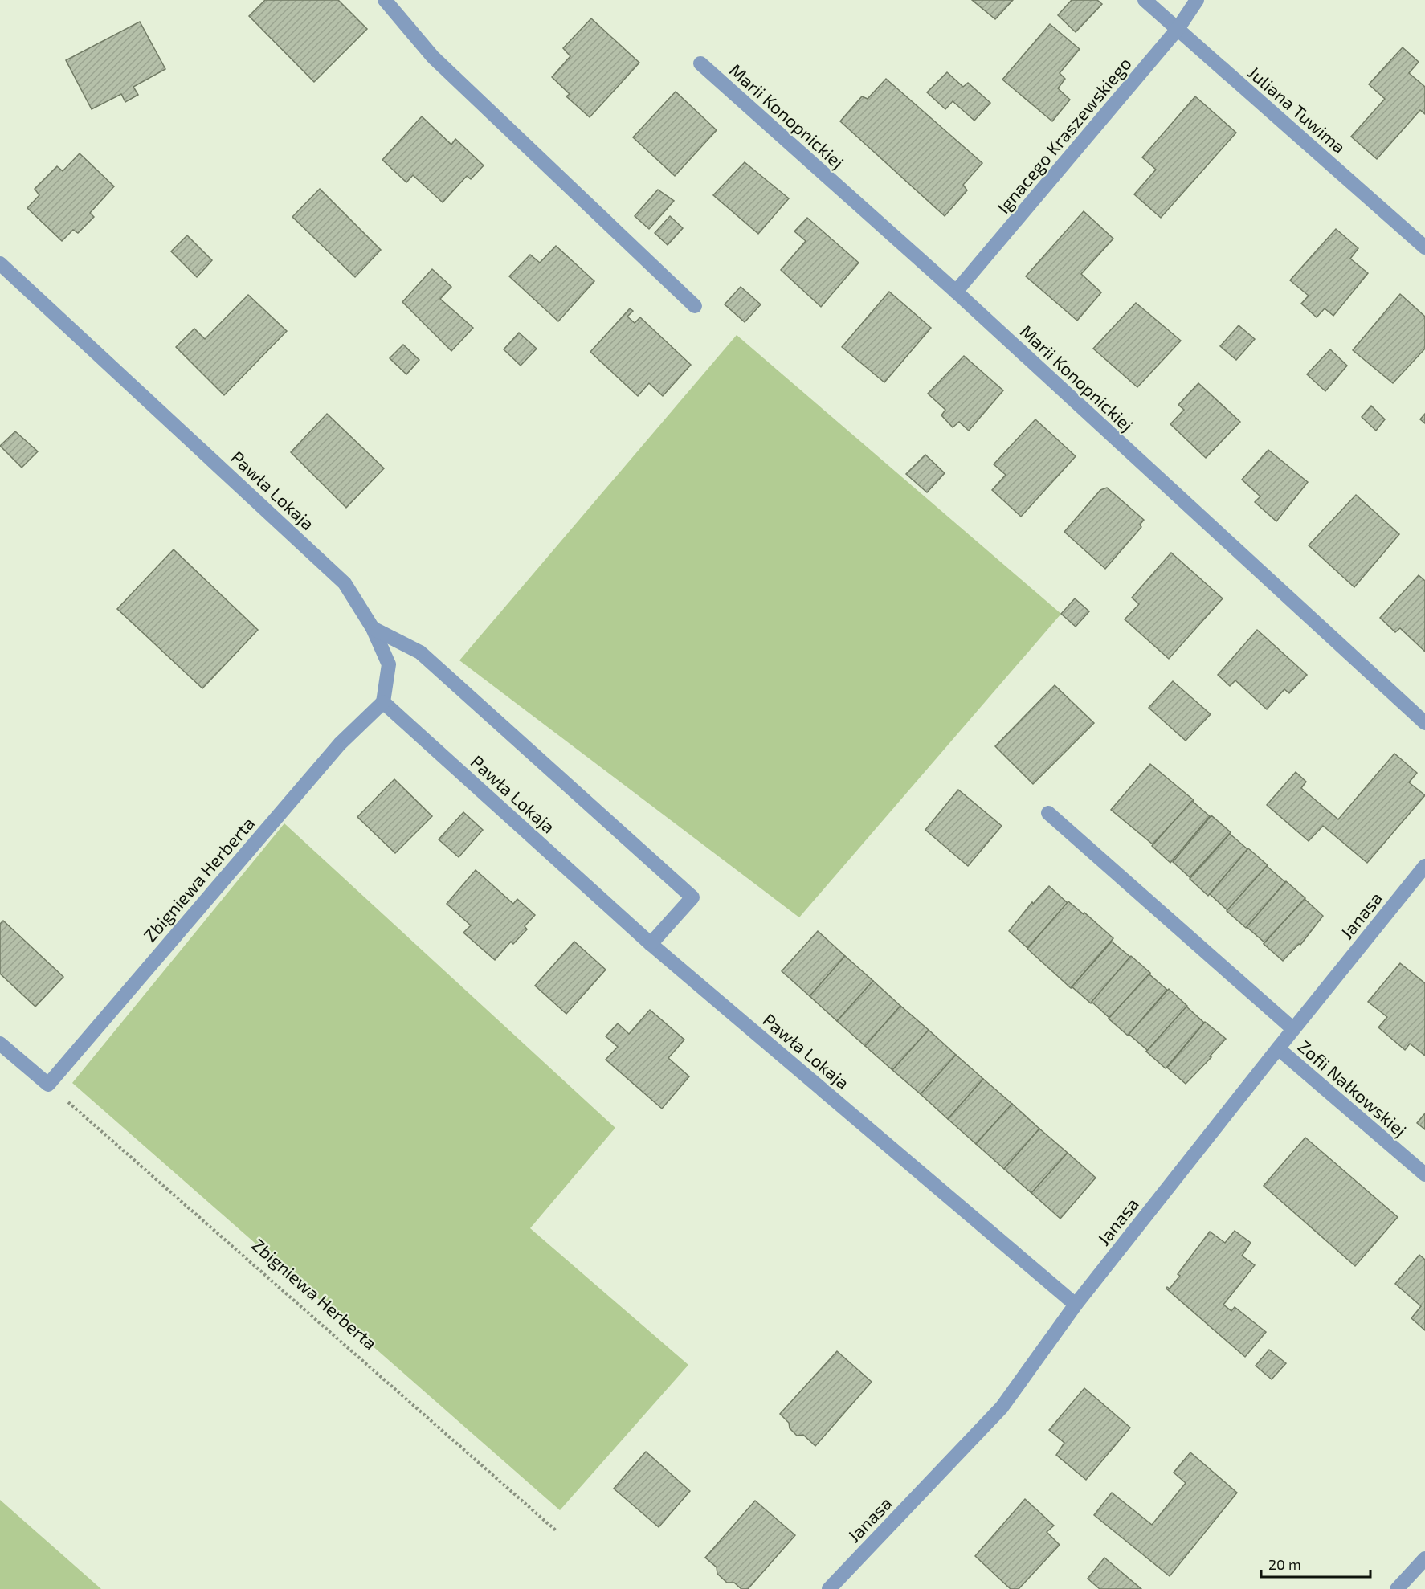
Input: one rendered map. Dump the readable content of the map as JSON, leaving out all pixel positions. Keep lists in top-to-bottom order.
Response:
{
  "streets": {
    "street": [
      "Juliana Tuwima",
      "Marii Konopnickiej",
      "Ignacego Kraszewskiego",
      "Pawła Lokaja",
      "Zbigniewa Herberta",
      "Janasa",
      "Zofii Nałkowskiej"
    ]
  },
  "crossings": [
    ["Juliana Tuwima", "Ignacego Kraszewskiego"],
    ["Marii Konopnickiej", "Ignacego Kraszewskiego"],
    ["Pawła Lokaja", "Zbigniewa Herberta"],
    ["Pawła Lokaja", "Janasa"],
    ["Janasa", "Zofii Nałkowskiej"]
  ],
  "scale_bar": "20 m"
}
